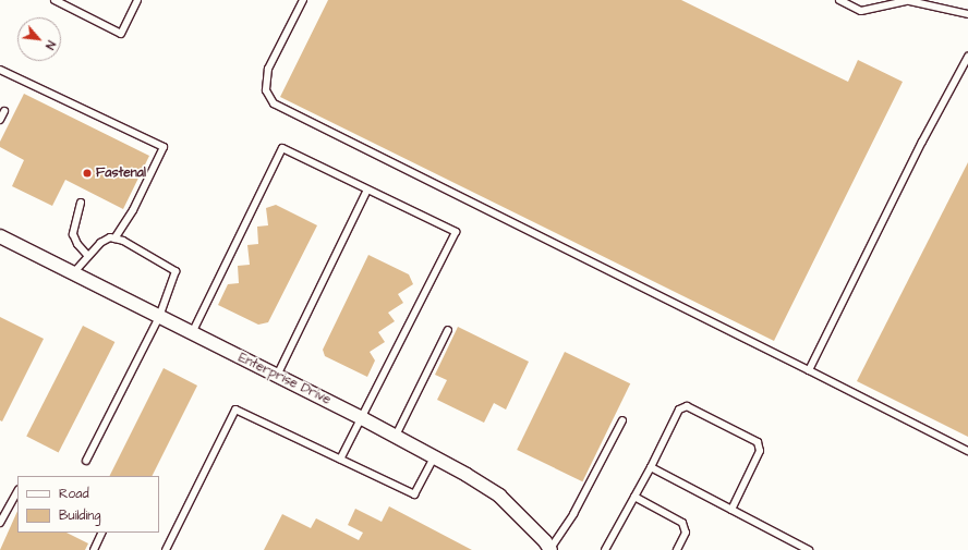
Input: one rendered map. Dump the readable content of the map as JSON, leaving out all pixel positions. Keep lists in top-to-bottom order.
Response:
{
  "streets": {
    "street": ["Enterprise Drive"]
  },
  "places": ["Fastenal"],
  "legend": ["Road", "Building"],
  "north": "bottom right"
}
